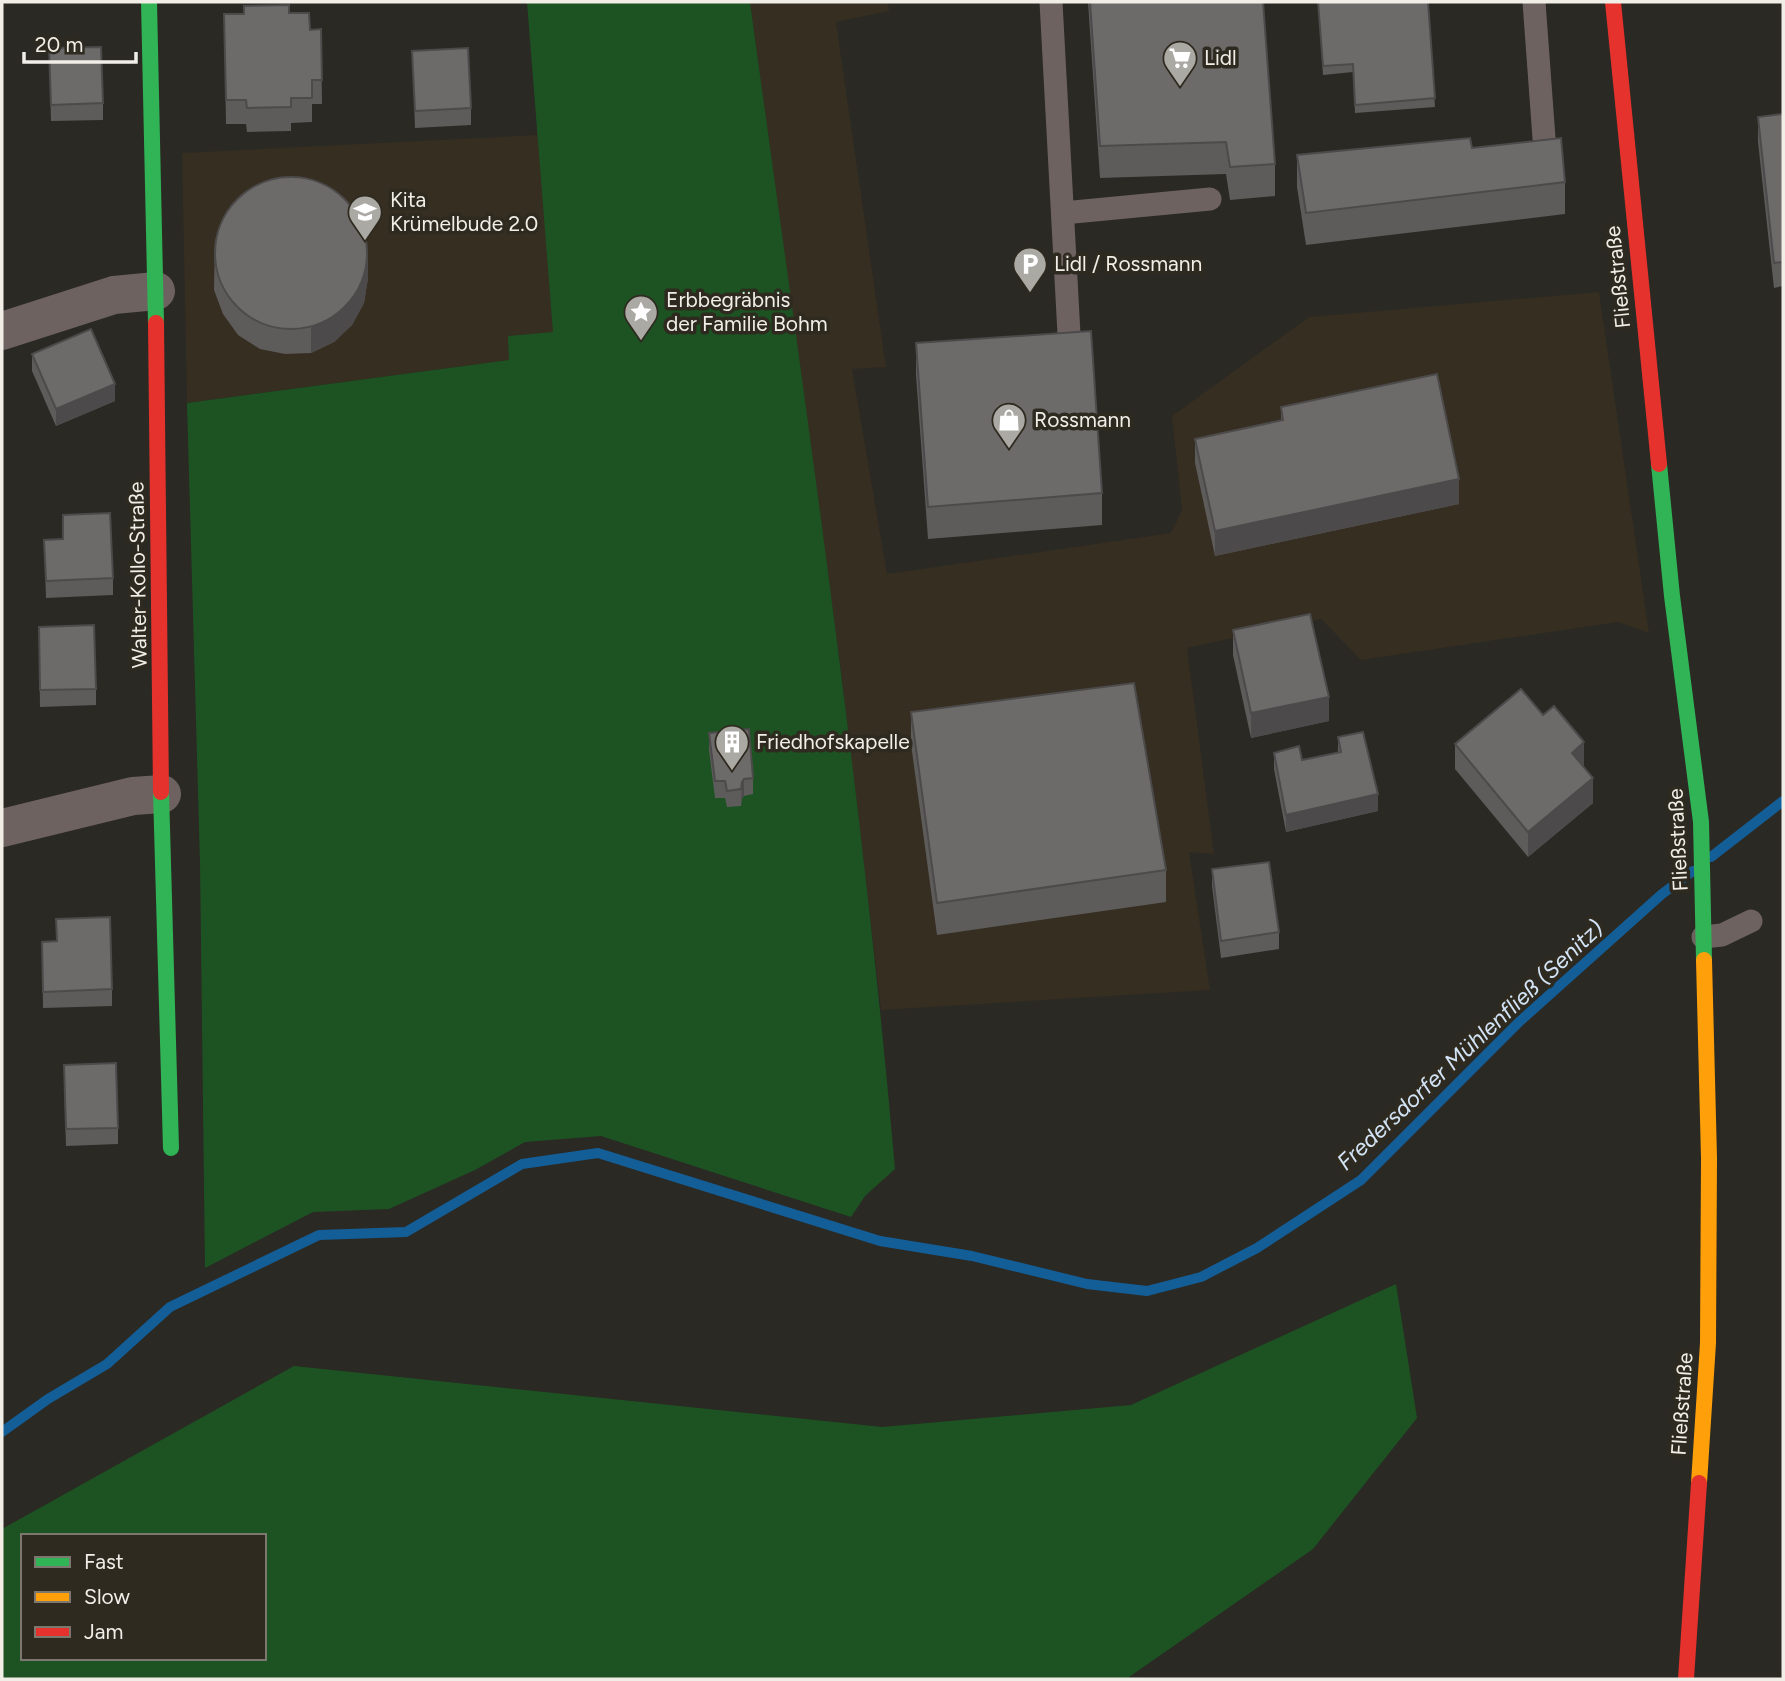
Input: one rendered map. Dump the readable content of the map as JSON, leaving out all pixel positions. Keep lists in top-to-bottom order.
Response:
{
  "streets": {
    "street": ["Fließstraße", "Walter-Kollo-Straße"]
  },
  "water": ["Fredersdorfer Mühlenfließ (Senitz)"],
  "places": {
    "supermarket": ["Lidl"],
    "school or university": ["Kita Krümelbude 2.0"],
    "parking": ["Lidl / Rossmann"],
    "place": ["Erbbegräbnis der Familie Bohm"],
    "shop": ["Rossmann"],
    "building": ["Friedhofskapelle"]
  },
  "legend": ["Fast", "Slow", "Jam"],
  "scale_bar": "20 m"
}
